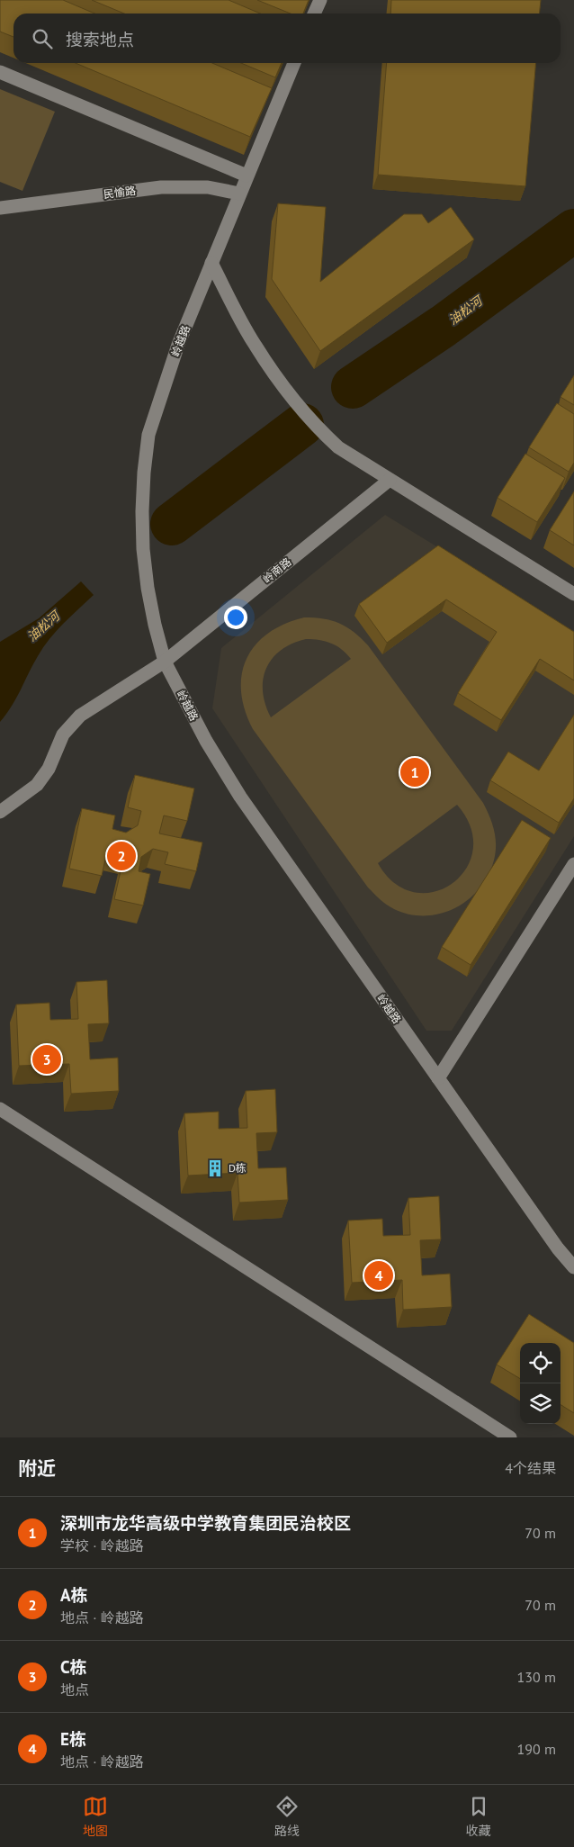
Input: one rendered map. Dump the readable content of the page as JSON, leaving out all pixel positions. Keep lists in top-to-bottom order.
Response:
{
  "streets": {
    "street": ["民愉路", "岭越路", "岭南路"]
  },
  "crossings": [
    ["民愉路", "岭越路"],
    ["岭越路", "岭南路"]
  ],
  "water": ["油松河"],
  "places": {
    "building": ["D栋"]
  },
  "page": {
    "search": "搜索地点",
    "pins": [
      "1",
      "2",
      "3",
      "4"
    ],
    "heading": ["附近", "4个结果"],
    "list": [
      {
        "mark": "1",
        "name": "深圳市龙华高级中学教育集团民治校区",
        "note": "学校 · 岭越路",
        "value": "70 m"
      },
      {
        "mark": "2",
        "name": "A栋",
        "note": "地点 · 岭越路",
        "value": "70 m"
      },
      {
        "mark": "3",
        "name": "C栋",
        "note": "地点",
        "value": "130 m"
      },
      {
        "mark": "4",
        "name": "E栋",
        "note": "地点 · 岭越路",
        "value": "190 m"
      }
    ],
    "nav": ["地图", "路线", "收藏"]
  }
}
